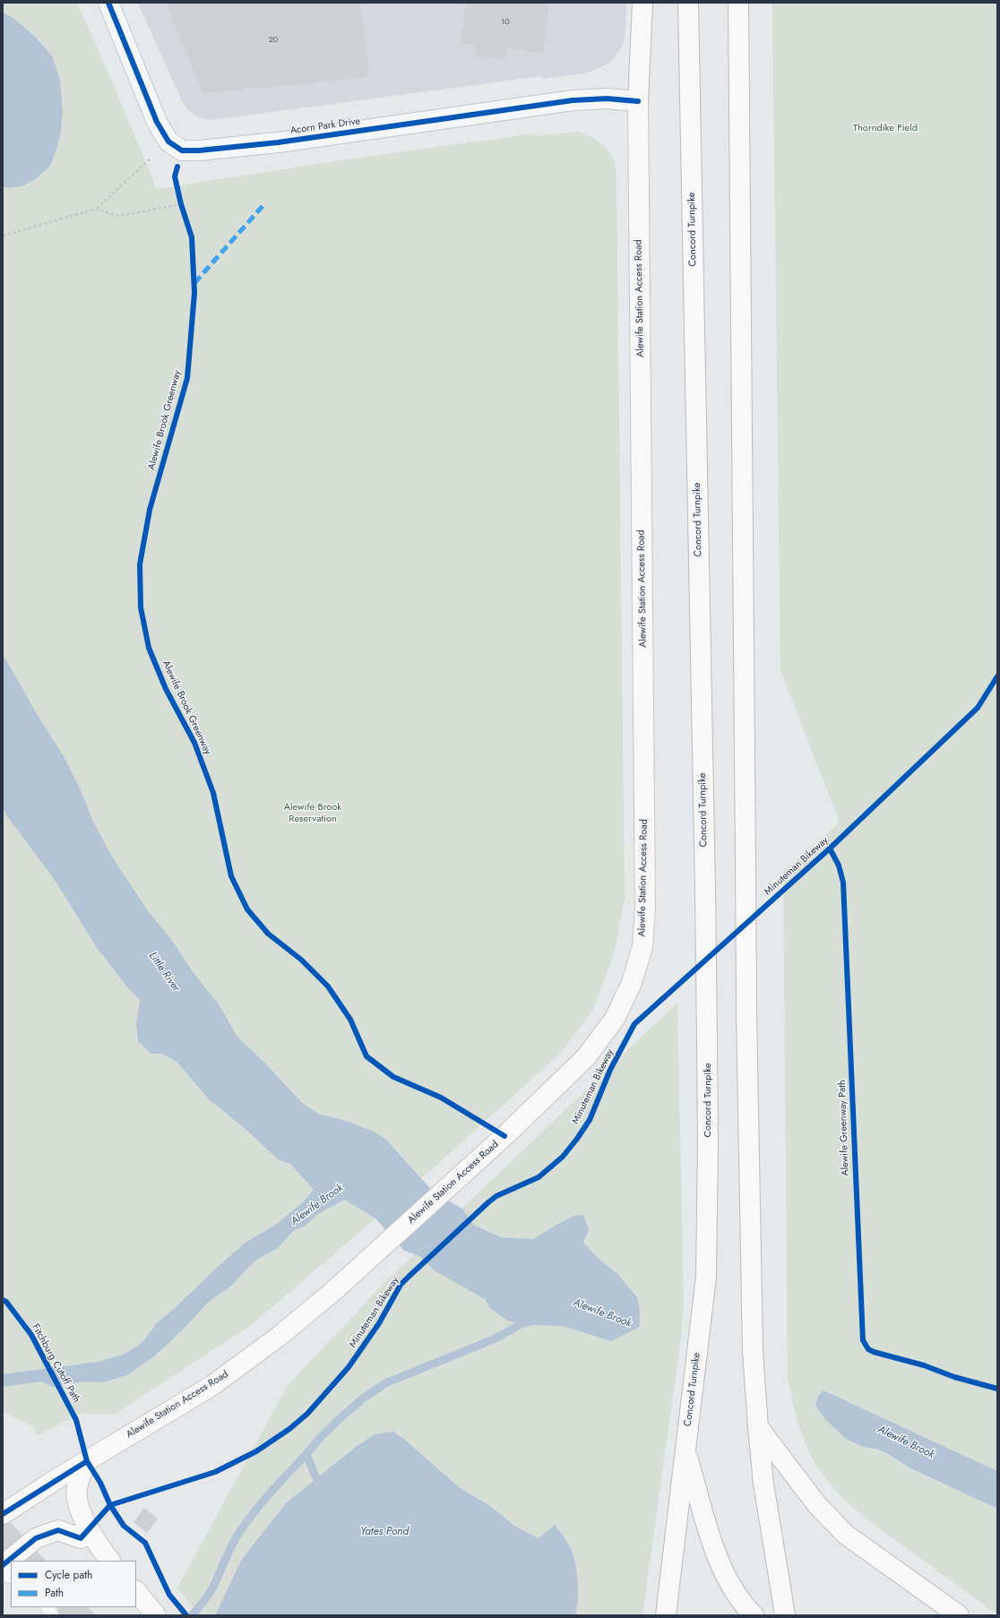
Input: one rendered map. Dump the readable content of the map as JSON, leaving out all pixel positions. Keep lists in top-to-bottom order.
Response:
{
  "streets": {
    "main road": ["Concord Turnpike", "Alewife Station Access Road"],
    "street": ["Acorn Park Drive"],
    "cycle path": ["Alewife Brook Greenway", "Minuteman Bikeway", "Fitchburg Cutoff Path"]
  },
  "crossings": [
    ["Acorn Park Drive", "Alewife Station Access Road"]
  ],
  "water": ["Little River", "Alewife Brook", "Yates Pond"],
  "parks": ["Thorndike Field", "Alewife Brook Reservation"],
  "house_numbers": ["10", "20"],
  "legend": ["Cycle path", "Path"]
}
